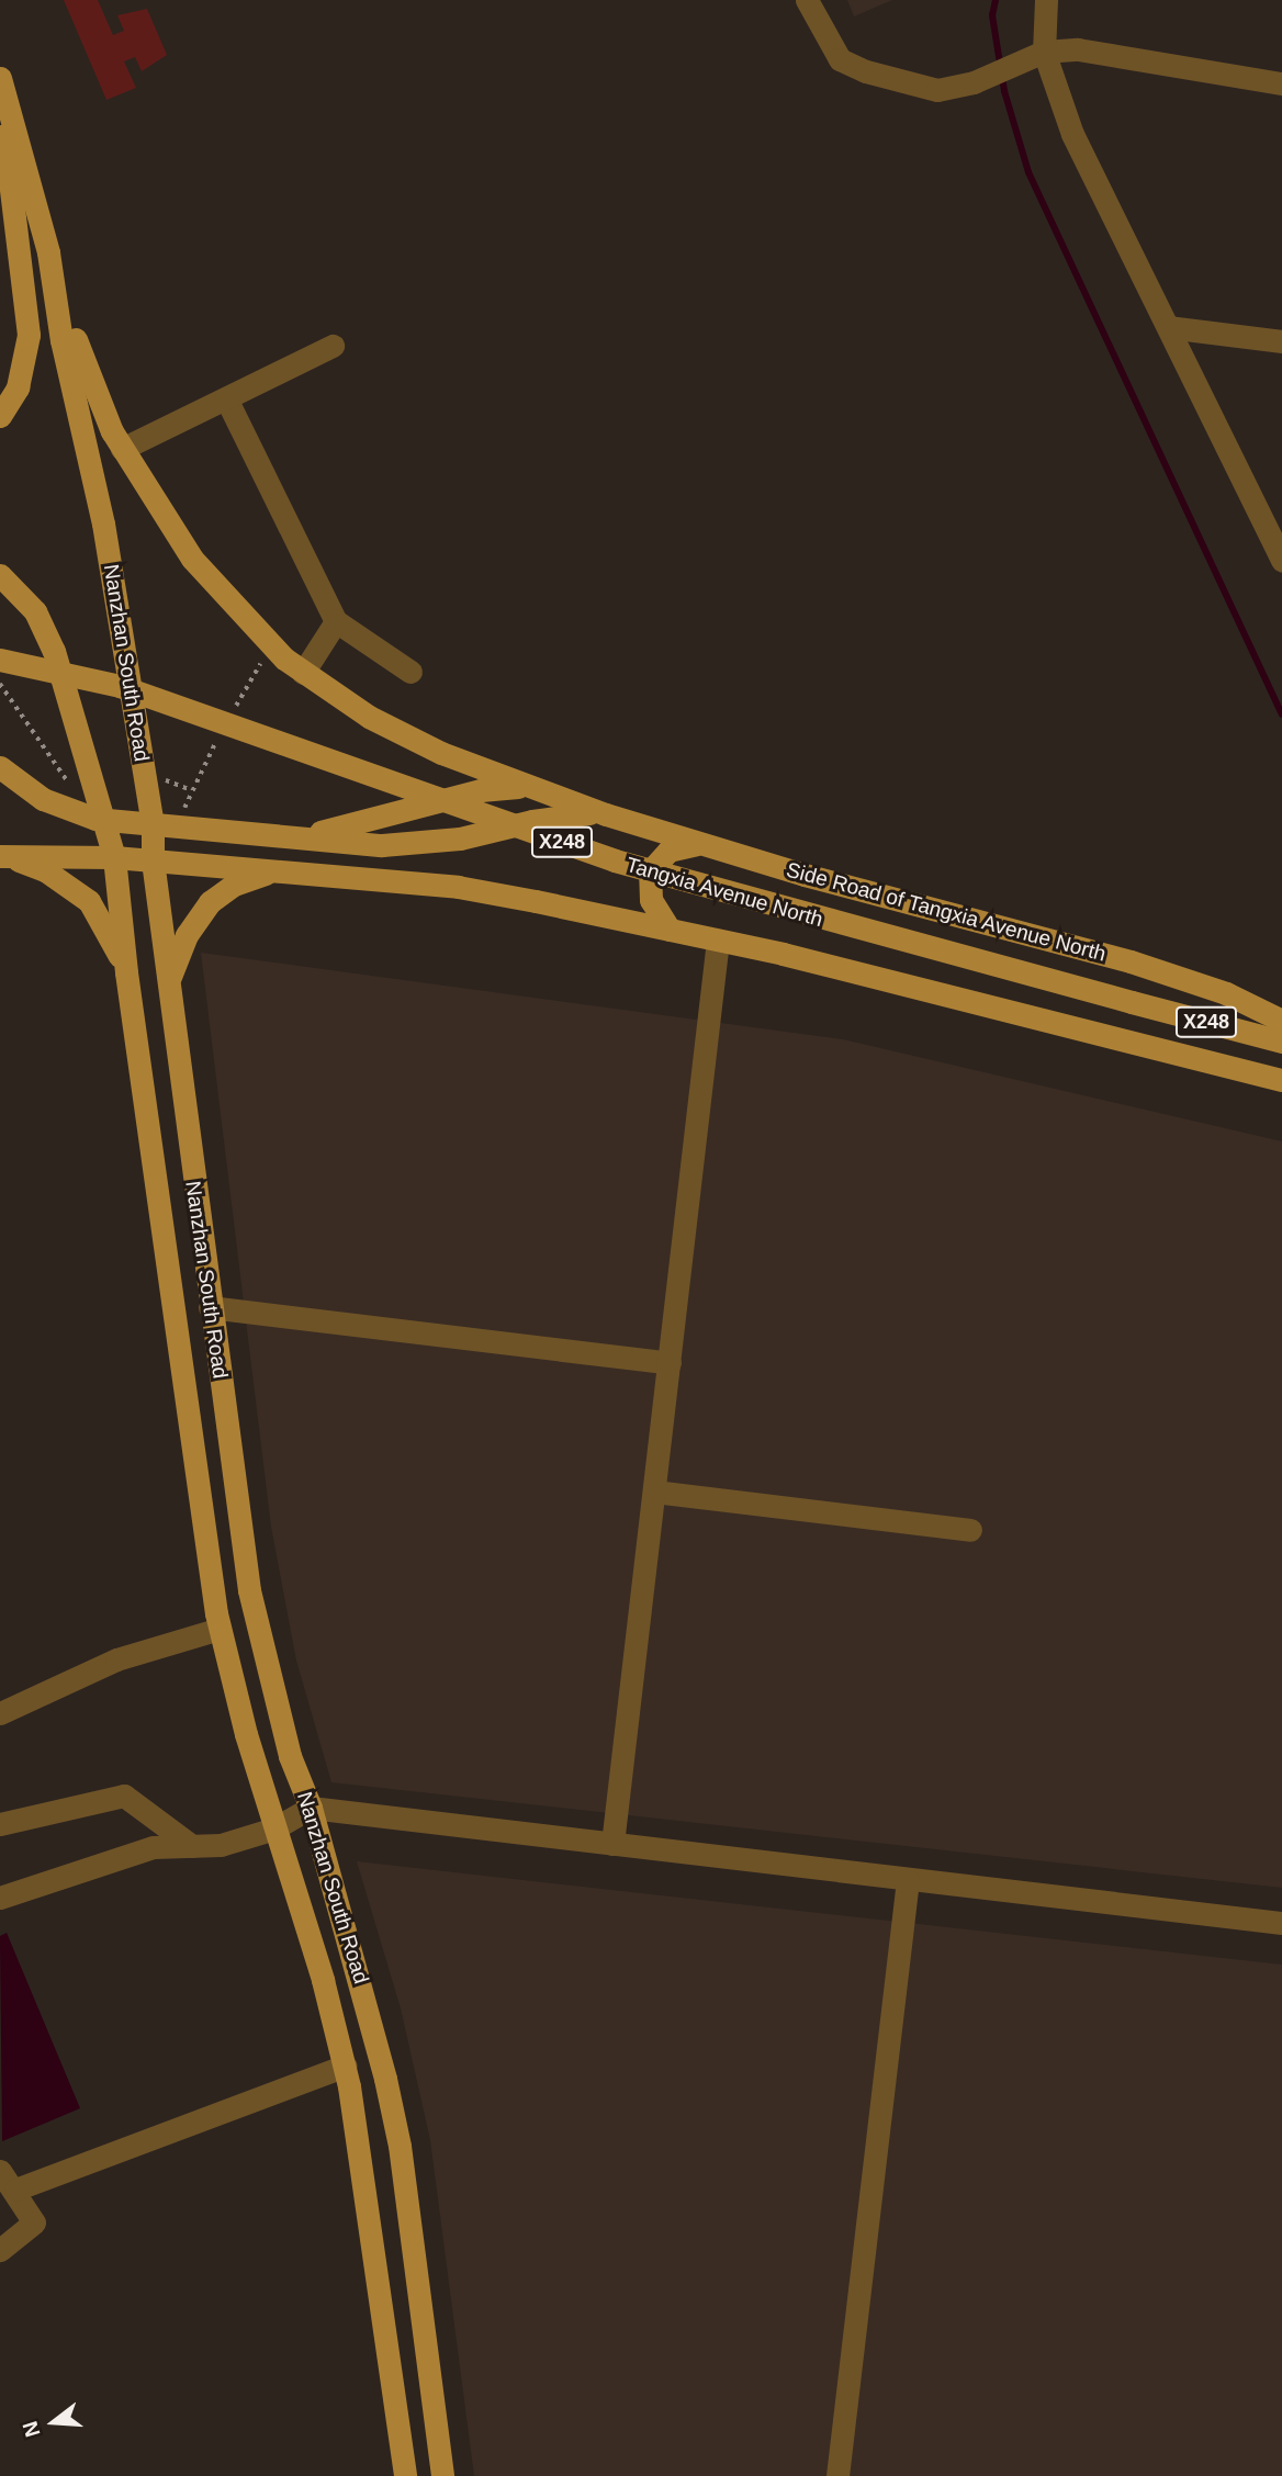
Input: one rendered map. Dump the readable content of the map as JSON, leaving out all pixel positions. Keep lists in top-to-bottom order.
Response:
{
  "streets": {
    "main road": [
      "Nanzhan South Road",
      "X248",
      "Tangxia Avenue North",
      "Side Road of Tangxia Avenue North"
    ]
  },
  "crossings": [
    ["Nanzhan South Road", "Tangxia Avenue North"],
    ["Nanzhan South Road", "Side Road of Tangxia Avenue North"]
  ],
  "north": "left"
}
